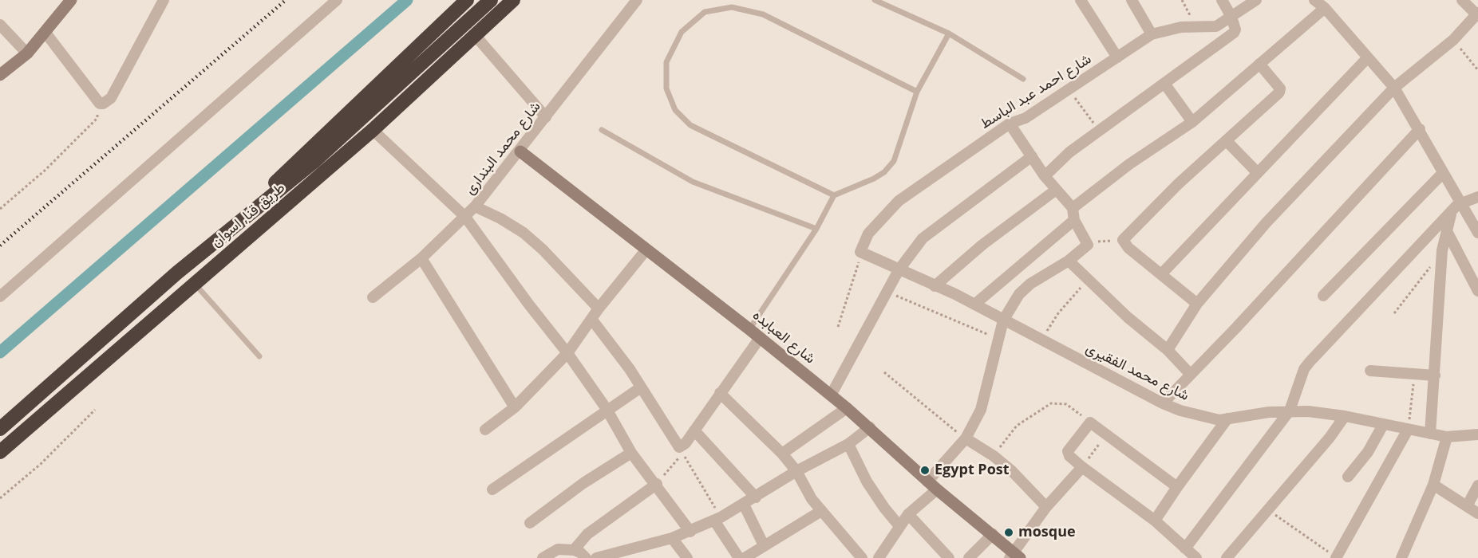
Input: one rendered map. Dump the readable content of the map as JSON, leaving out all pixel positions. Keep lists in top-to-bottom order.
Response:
{
  "streets": {
    "highway": ["طريق قنا, اسوان"],
    "street": [
      "شارع احمد عبد الباسط",
      "شارع محمد البندارى",
      "شارع العبابده",
      "شارع محمد الفقيرى"
    ]
  },
  "crossings": [
    ["شارع احمد عبد الباسط", "شارع محمد الفقيرى"],
    ["شارع محمد البندارى", "شارع العبابده"]
  ],
  "places": ["Egypt Post", "mosque"]
}
